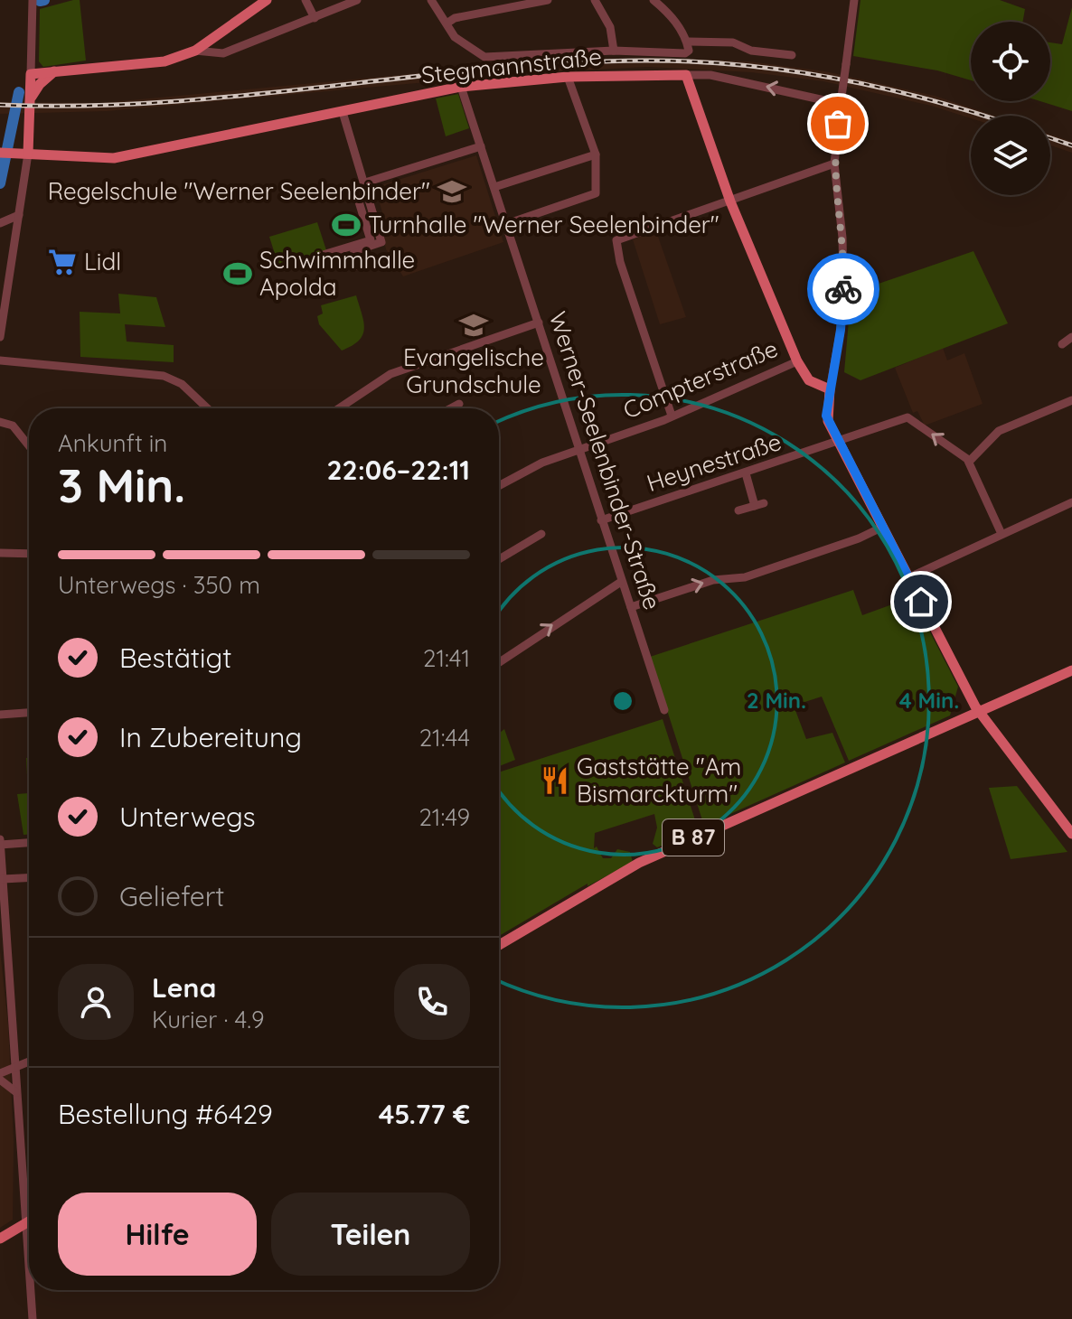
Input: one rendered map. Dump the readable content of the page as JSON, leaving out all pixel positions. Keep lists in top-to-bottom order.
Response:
{
  "streets": {
    "main road": ["Stegmannstraße", "B 87"],
    "street": ["Compterstraße", "Werner-Seelenbinder-Straße", "Heynestraße"]
  },
  "crossings": [
    ["Stegmannstraße", "Werner-Seelenbinder-Straße"],
    ["Compterstraße", "Werner-Seelenbinder-Straße"],
    ["Werner-Seelenbinder-Straße", "Heynestraße"]
  ],
  "places": {
    "school or university": ["Regelschule \"Werner Seelenbinder\"", "Evangelische Grundschule"],
    "sports": ["Turnhalle \"Werner Seelenbinder\"", "Schwimmhalle Apolda"],
    "supermarket": ["Lidl"],
    "restaurant": ["Gaststätte \"Am Bismarckturm\""]
  },
  "page": {
    "heading": ["3 Min.", "Ankunft in", "22:06–22:11"],
    "panel": [
      "Lena",
      "Kurier · 4.9",
      "Bestellung #6429",
      "45.77 €"
    ],
    "bar": "Unterwegs · 350 m",
    "list": [
      ["Bestätigt", "21:41"],
      ["In Zubereitung", "21:44"],
      ["Unterwegs", "21:49"],
      "Geliefert"
    ],
    "buttons": ["Hilfe", "Teilen"]
  },
  "rings": ["2 Min.", "4 Min."]
}
